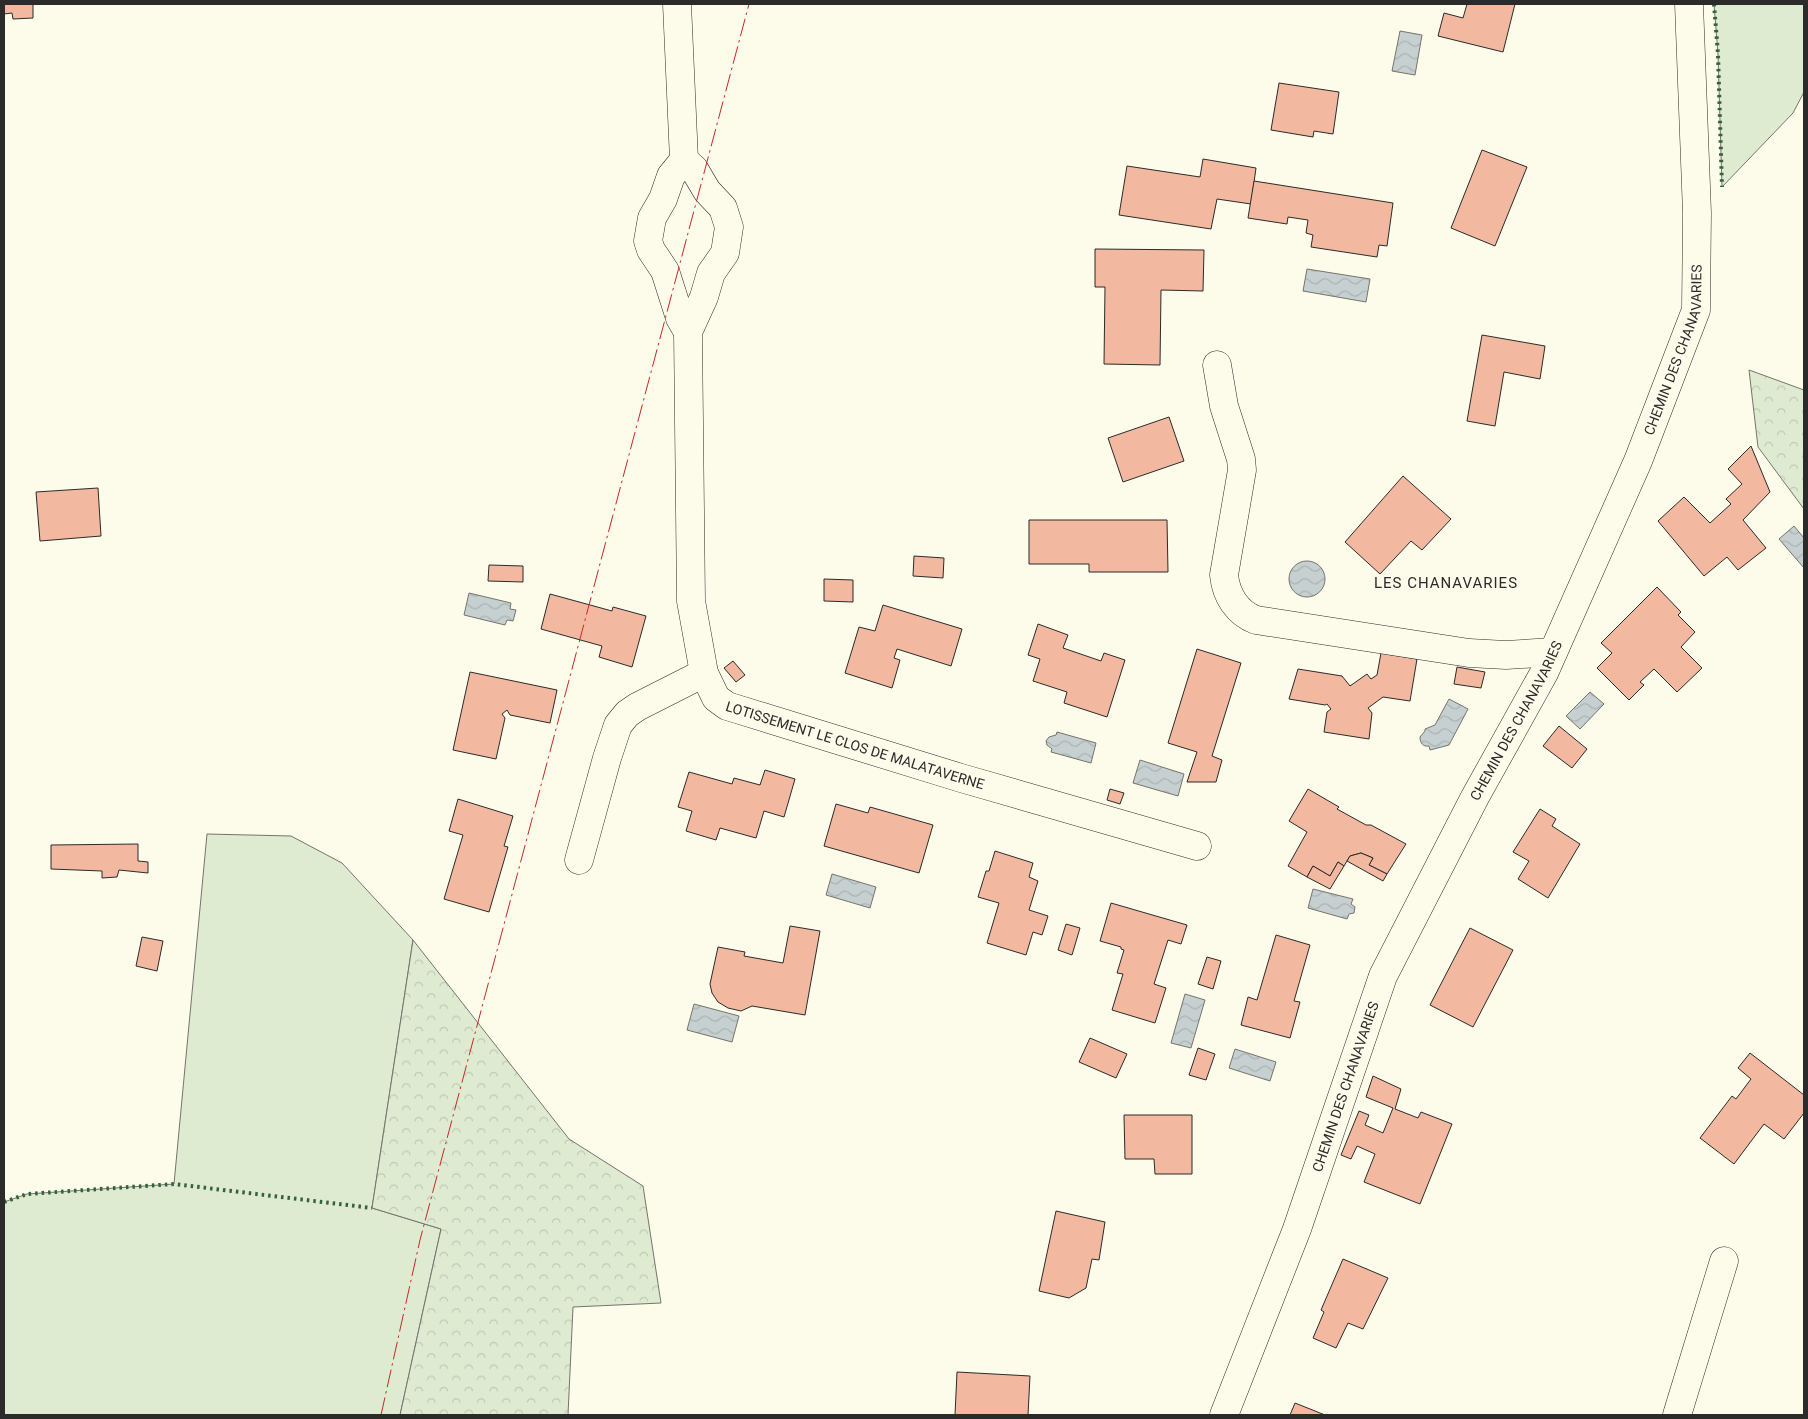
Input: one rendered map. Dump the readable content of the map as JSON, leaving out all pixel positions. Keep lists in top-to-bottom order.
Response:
{
  "streets": {
    "street": ["CHEMIN DES CHANAVARIES", "LOTISSEMENT LE CLOS DE MALATAVERNE"]
  },
  "districts": ["LES CHANAVARIES"]
}
